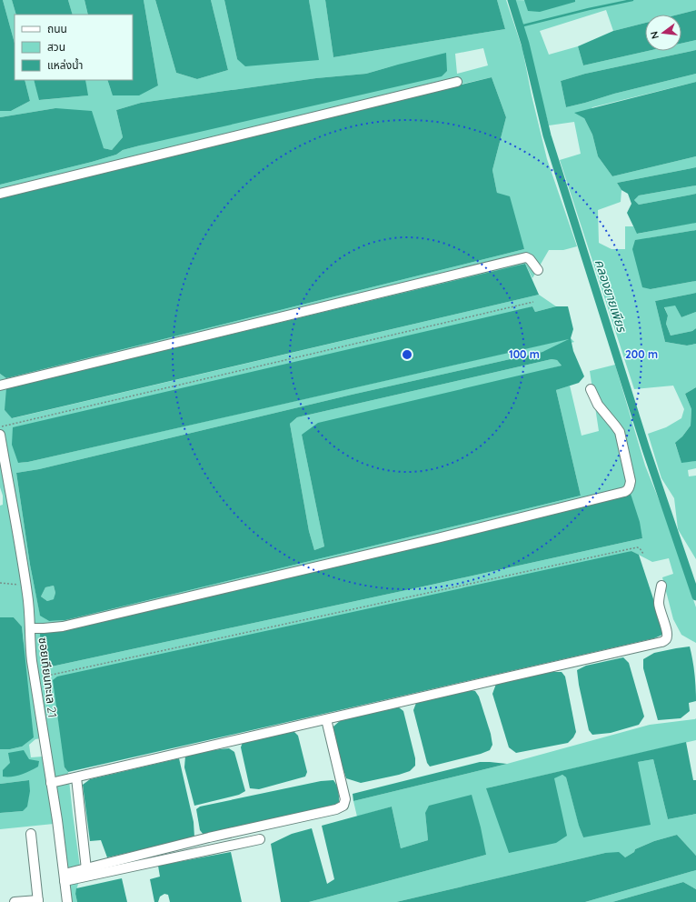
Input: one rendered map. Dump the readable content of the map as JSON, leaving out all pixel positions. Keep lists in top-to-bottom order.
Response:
{
  "streets": {
    "street": ["ซอยเทียนทะเล 21"]
  },
  "water": ["คลองยายเพียร"],
  "legend": ["ถนน", "สวน", "แหล่งน้ำ"],
  "north": "left",
  "rings": ["100 m", "200 m"]
}
